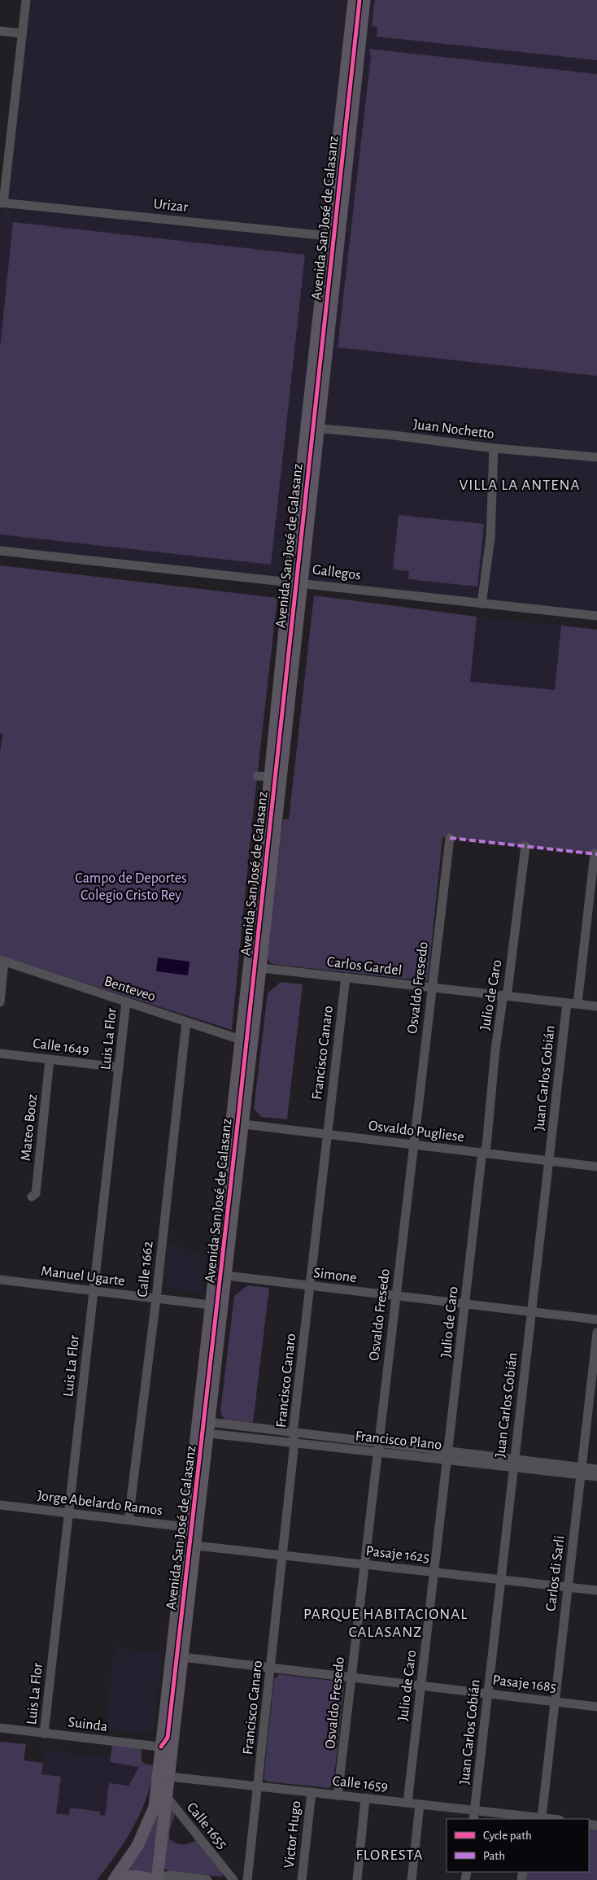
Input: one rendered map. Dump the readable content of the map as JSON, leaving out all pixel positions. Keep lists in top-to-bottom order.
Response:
{
  "streets": {
    "main road": ["Avenida San José de Calasanz"],
    "street": [
      "Urizar",
      "Juan Nochetto",
      "Gallegos",
      "Carlos Gardel",
      "Osvaldo Fresedo",
      "Benteveo",
      "Julio de Caro",
      "Luis La Flor",
      "Calle 1649",
      "Francisco Canaro",
      "Juan Carlos Cobián",
      "Mateo Booz",
      "Osvaldo Pugliese",
      "Calle 1662",
      "Simone",
      "Manuel Ugarte",
      "Francisco Plano",
      "Jorge Abelardo Ramos",
      "Pasaje 1625",
      "Carlos di Sarli",
      "Pasaje 1685",
      "Suinda",
      "Calle 1659",
      "Calle 1655",
      "Victor Hugo"
    ]
  },
  "crossings": [
    ["Urizar", "Avenida San José de Calasanz"],
    ["Avenida San José de Calasanz", "Juan Nochetto"],
    ["Avenida San José de Calasanz", "Gallegos"],
    ["Avenida San José de Calasanz", "Carlos Gardel"],
    ["Avenida San José de Calasanz", "Benteveo"],
    ["Avenida San José de Calasanz", "Osvaldo Pugliese"],
    ["Avenida San José de Calasanz", "Simone"],
    ["Avenida San José de Calasanz", "Manuel Ugarte"],
    ["Avenida San José de Calasanz", "Francisco Plano"],
    ["Avenida San José de Calasanz", "Jorge Abelardo Ramos"],
    ["Avenida San José de Calasanz", "Pasaje 1625"],
    ["Avenida San José de Calasanz", "Pasaje 1685"],
    ["Avenida San José de Calasanz", "Suinda"],
    ["Avenida San José de Calasanz", "Calle 1659"],
    ["Avenida San José de Calasanz", "Calle 1655"],
    ["Carlos Gardel", "Osvaldo Fresedo"],
    ["Carlos Gardel", "Julio de Caro"],
    ["Carlos Gardel", "Francisco Canaro"],
    ["Carlos Gardel", "Juan Carlos Cobián"],
    ["Osvaldo Fresedo", "Osvaldo Pugliese"],
    ["Osvaldo Fresedo", "Simone"],
    ["Osvaldo Fresedo", "Francisco Plano"],
    ["Osvaldo Fresedo", "Pasaje 1625"],
    ["Osvaldo Fresedo", "Pasaje 1685"],
    ["Osvaldo Fresedo", "Calle 1659"],
    ["Benteveo", "Luis La Flor"],
    ["Benteveo", "Calle 1662"],
    ["Julio de Caro", "Osvaldo Pugliese"],
    ["Julio de Caro", "Simone"],
    ["Julio de Caro", "Francisco Plano"],
    ["Julio de Caro", "Pasaje 1625"],
    ["Julio de Caro", "Pasaje 1685"],
    ["Julio de Caro", "Calle 1659"],
    ["Luis La Flor", "Calle 1649"],
    ["Luis La Flor", "Manuel Ugarte"],
    ["Luis La Flor", "Jorge Abelardo Ramos"],
    ["Luis La Flor", "Suinda"],
    ["Calle 1649", "Mateo Booz"],
    ["Francisco Canaro", "Osvaldo Pugliese"],
    ["Francisco Canaro", "Simone"],
    ["Francisco Canaro", "Francisco Plano"],
    ["Francisco Canaro", "Pasaje 1625"],
    ["Francisco Canaro", "Pasaje 1685"],
    ["Francisco Canaro", "Calle 1659"],
    ["Juan Carlos Cobián", "Osvaldo Pugliese"],
    ["Juan Carlos Cobián", "Simone"],
    ["Juan Carlos Cobián", "Francisco Plano"],
    ["Juan Carlos Cobián", "Pasaje 1625"],
    ["Juan Carlos Cobián", "Pasaje 1685"],
    ["Juan Carlos Cobián", "Calle 1659"],
    ["Calle 1662", "Manuel Ugarte"],
    ["Calle 1662", "Jorge Abelardo Ramos"],
    ["Francisco Plano", "Carlos di Sarli"],
    ["Pasaje 1625", "Carlos di Sarli"],
    ["Carlos di Sarli", "Pasaje 1685"],
    ["Carlos di Sarli", "Calle 1659"],
    ["Calle 1659", "Victor Hugo"]
  ],
  "districts": ["VILLA LA ANTENA", "PARQUE HABITACIONAL CALASANZ", "FLORESTA"],
  "parks": ["Campo de Deportes Colegio Cristo Rey"],
  "legend": ["Cycle path", "Path"]
}
